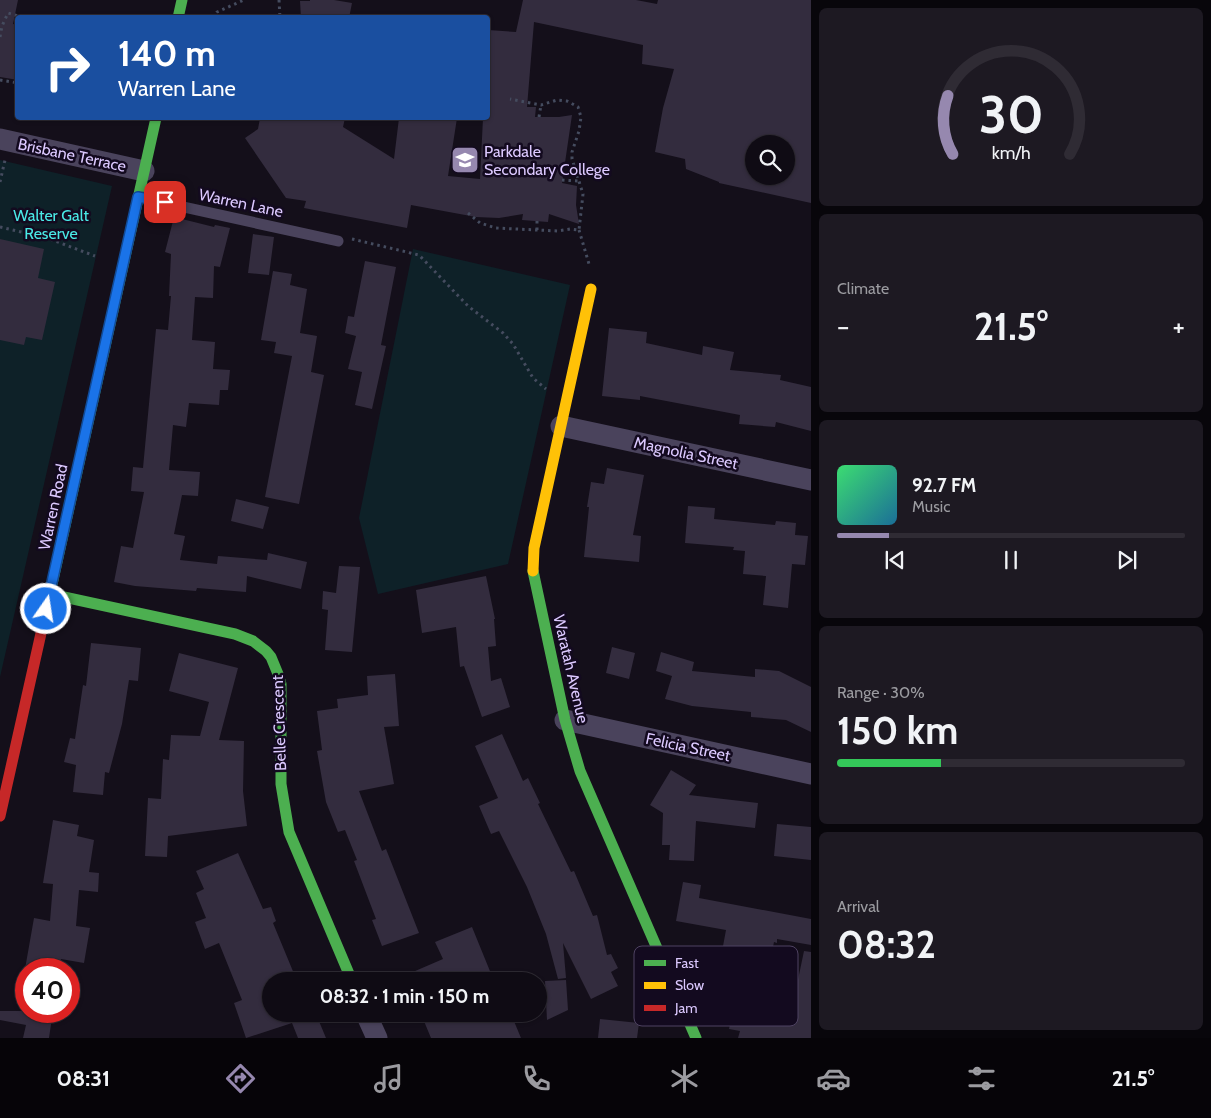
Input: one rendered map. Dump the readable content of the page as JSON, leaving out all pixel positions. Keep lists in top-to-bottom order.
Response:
{
  "streets": {
    "street": [
      "Brisbane Terrace",
      "Magnolia Street",
      "Warren Road",
      "Waratah Avenue",
      "Belle Crescent",
      "Felicia Street"
    ],
    "lane": ["Warren Lane"]
  },
  "crossings": [
    ["Brisbane Terrace", "Warren Road"],
    ["Warren Lane", "Warren Road"],
    ["Magnolia Street", "Waratah Avenue"],
    ["Warren Road", "Belle Crescent"],
    ["Waratah Avenue", "Felicia Street"]
  ],
  "parks": ["Walter Galt Reserve"],
  "places": {
    "school or university": ["Parkdale Secondary College"]
  },
  "legend": ["Fast", "Slow", "Jam"],
  "page": {
    "turn": ["140 m", "Warren Lane"],
    "tile": [
      "Climate",
      ["Range · 30%", "150 km"],
      ["Arrival", "08:32"]
    ],
    "heat": ["−", "21.5°", "+"],
    "song": ["92.7 FM", "Music"],
    "limit": "40",
    "trip": "08:32 · 1 min · 150 m",
    "tabs": ["08:31", "21.5°"],
    "gauge": ["30", "km/h"]
  }
}
